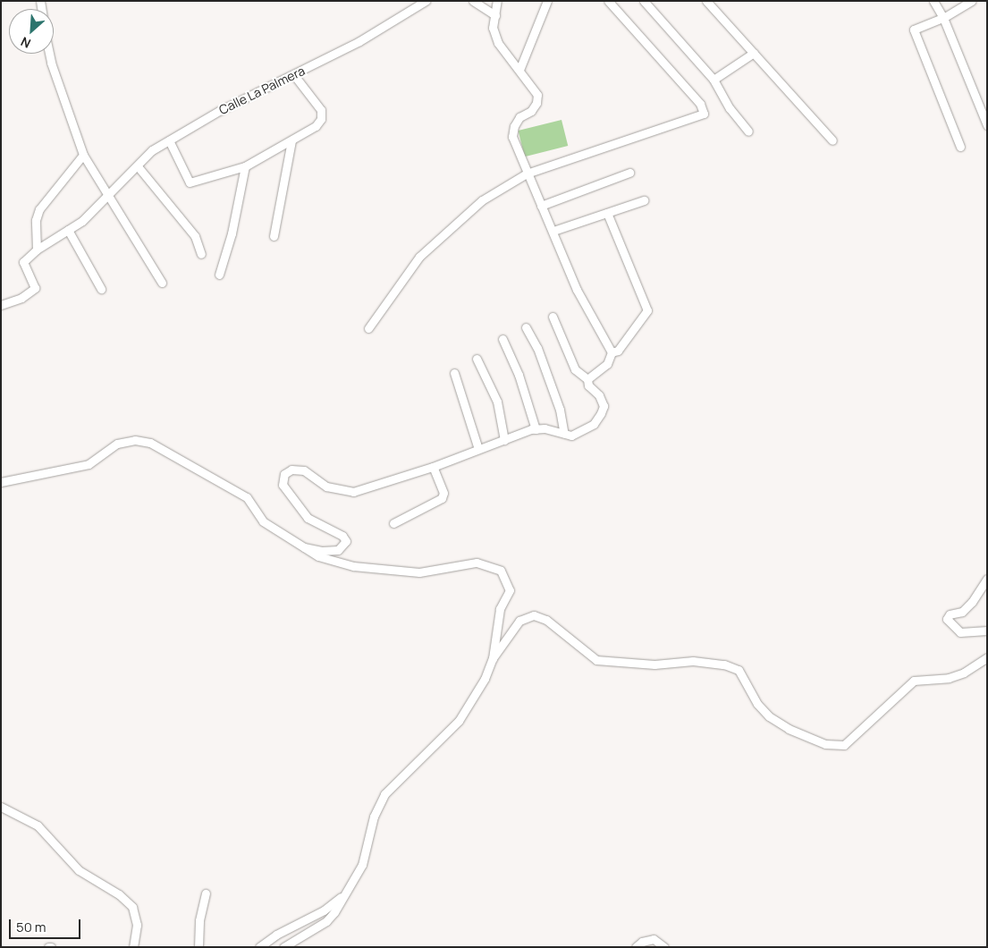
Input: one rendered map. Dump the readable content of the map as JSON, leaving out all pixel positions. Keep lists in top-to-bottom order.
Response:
{
  "streets": {
    "street": ["Calle La Palmera"]
  },
  "scale_bar": "50 m",
  "north": "bottom left"
}
